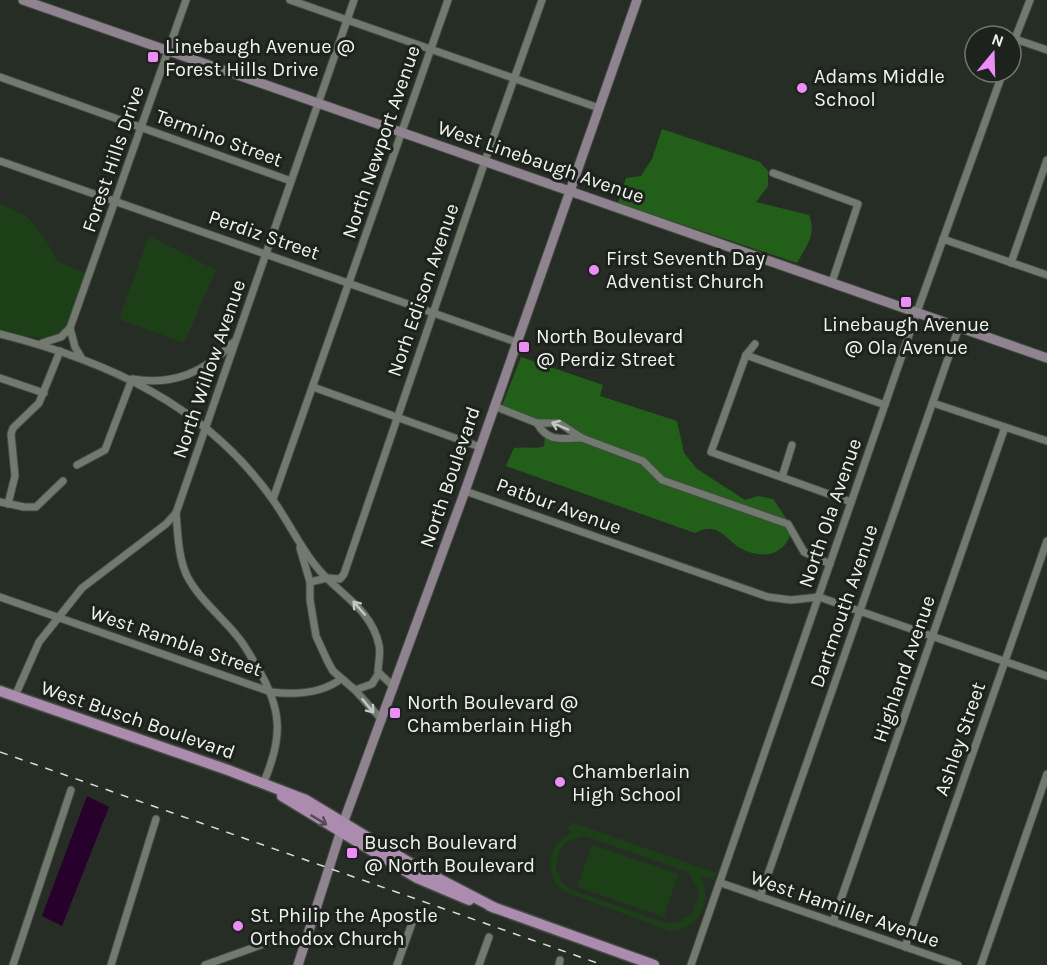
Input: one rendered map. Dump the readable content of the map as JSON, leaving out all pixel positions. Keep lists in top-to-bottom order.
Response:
{
  "streets": {
    "main road": ["West Busch Boulevard"],
    "street": [
      "Termino Street",
      "North Newport Avenue",
      "Forest Hills Drive",
      "West Linebaugh Avenue",
      "Perdiz Street",
      "Norh Edison Avenue",
      "North Willow Avenue",
      "North Boulevard",
      "Patbur Avenue",
      "North Ola Avenue",
      "Dartmouth Avenue",
      "West Rambla Street",
      "Highland Avenue",
      "Ashley Street",
      "West Hamiller Avenue"
    ]
  },
  "crossings": [
    ["Termino Street", "Forest Hills Drive"],
    ["Termino Street", "North Willow Avenue"],
    ["North Newport Avenue", "West Linebaugh Avenue"],
    ["North Newport Avenue", "Perdiz Street"],
    ["Forest Hills Drive", "West Linebaugh Avenue"],
    ["Forest Hills Drive", "Perdiz Street"],
    ["West Linebaugh Avenue", "Norh Edison Avenue"],
    ["West Linebaugh Avenue", "North Willow Avenue"],
    ["West Linebaugh Avenue", "North Boulevard"],
    ["West Linebaugh Avenue", "North Ola Avenue"],
    ["West Linebaugh Avenue", "Dartmouth Avenue"],
    ["Perdiz Street", "Norh Edison Avenue"],
    ["Perdiz Street", "North Willow Avenue"],
    ["Perdiz Street", "North Boulevard"],
    ["North Willow Avenue", "West Rambla Street"],
    ["North Willow Avenue", "West Busch Boulevard"],
    ["North Boulevard", "Patbur Avenue"],
    ["North Boulevard", "West Busch Boulevard"],
    ["Patbur Avenue", "North Ola Avenue"],
    ["North Ola Avenue", "West Hamiller Avenue"],
    ["Dartmouth Avenue", "West Hamiller Avenue"],
    ["Highland Avenue", "West Hamiller Avenue"],
    ["Ashley Street", "West Hamiller Avenue"]
  ],
  "places": {
    "transit": [
      "Linebaugh Avenue @ Forest Hills Drive",
      "Linebaugh Avenue @ Ola Avenue",
      "North Boulevard @ Perdiz Street",
      "North Boulevard @ Chamberlain High",
      "Busch Boulevard @ North Boulevard"
    ],
    "other": [
      "Adams Middle School",
      "First Seventh Day Adventist Church",
      "Chamberlain High School",
      "St. Philip the Apostle Orthodox Church"
    ]
  },
  "north": "top"
}
